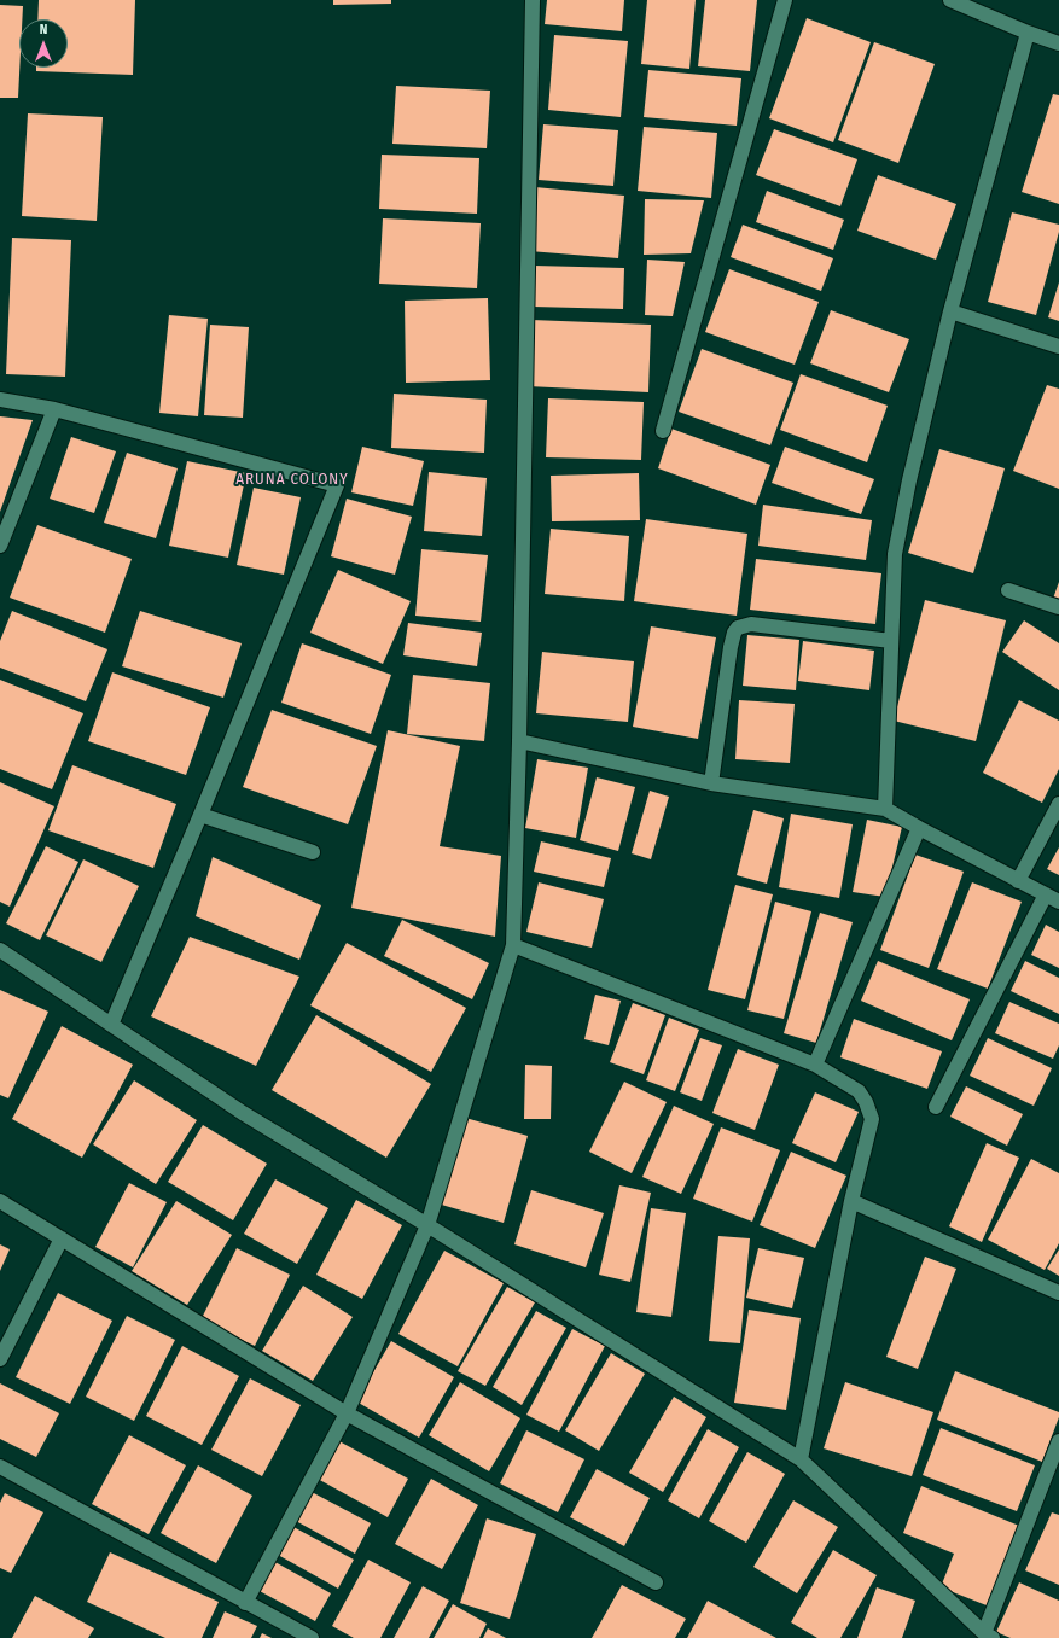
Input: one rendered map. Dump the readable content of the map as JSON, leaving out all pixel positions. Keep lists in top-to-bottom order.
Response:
{
  "districts": ["ARUNA COLONY"],
  "north": "top"
}
